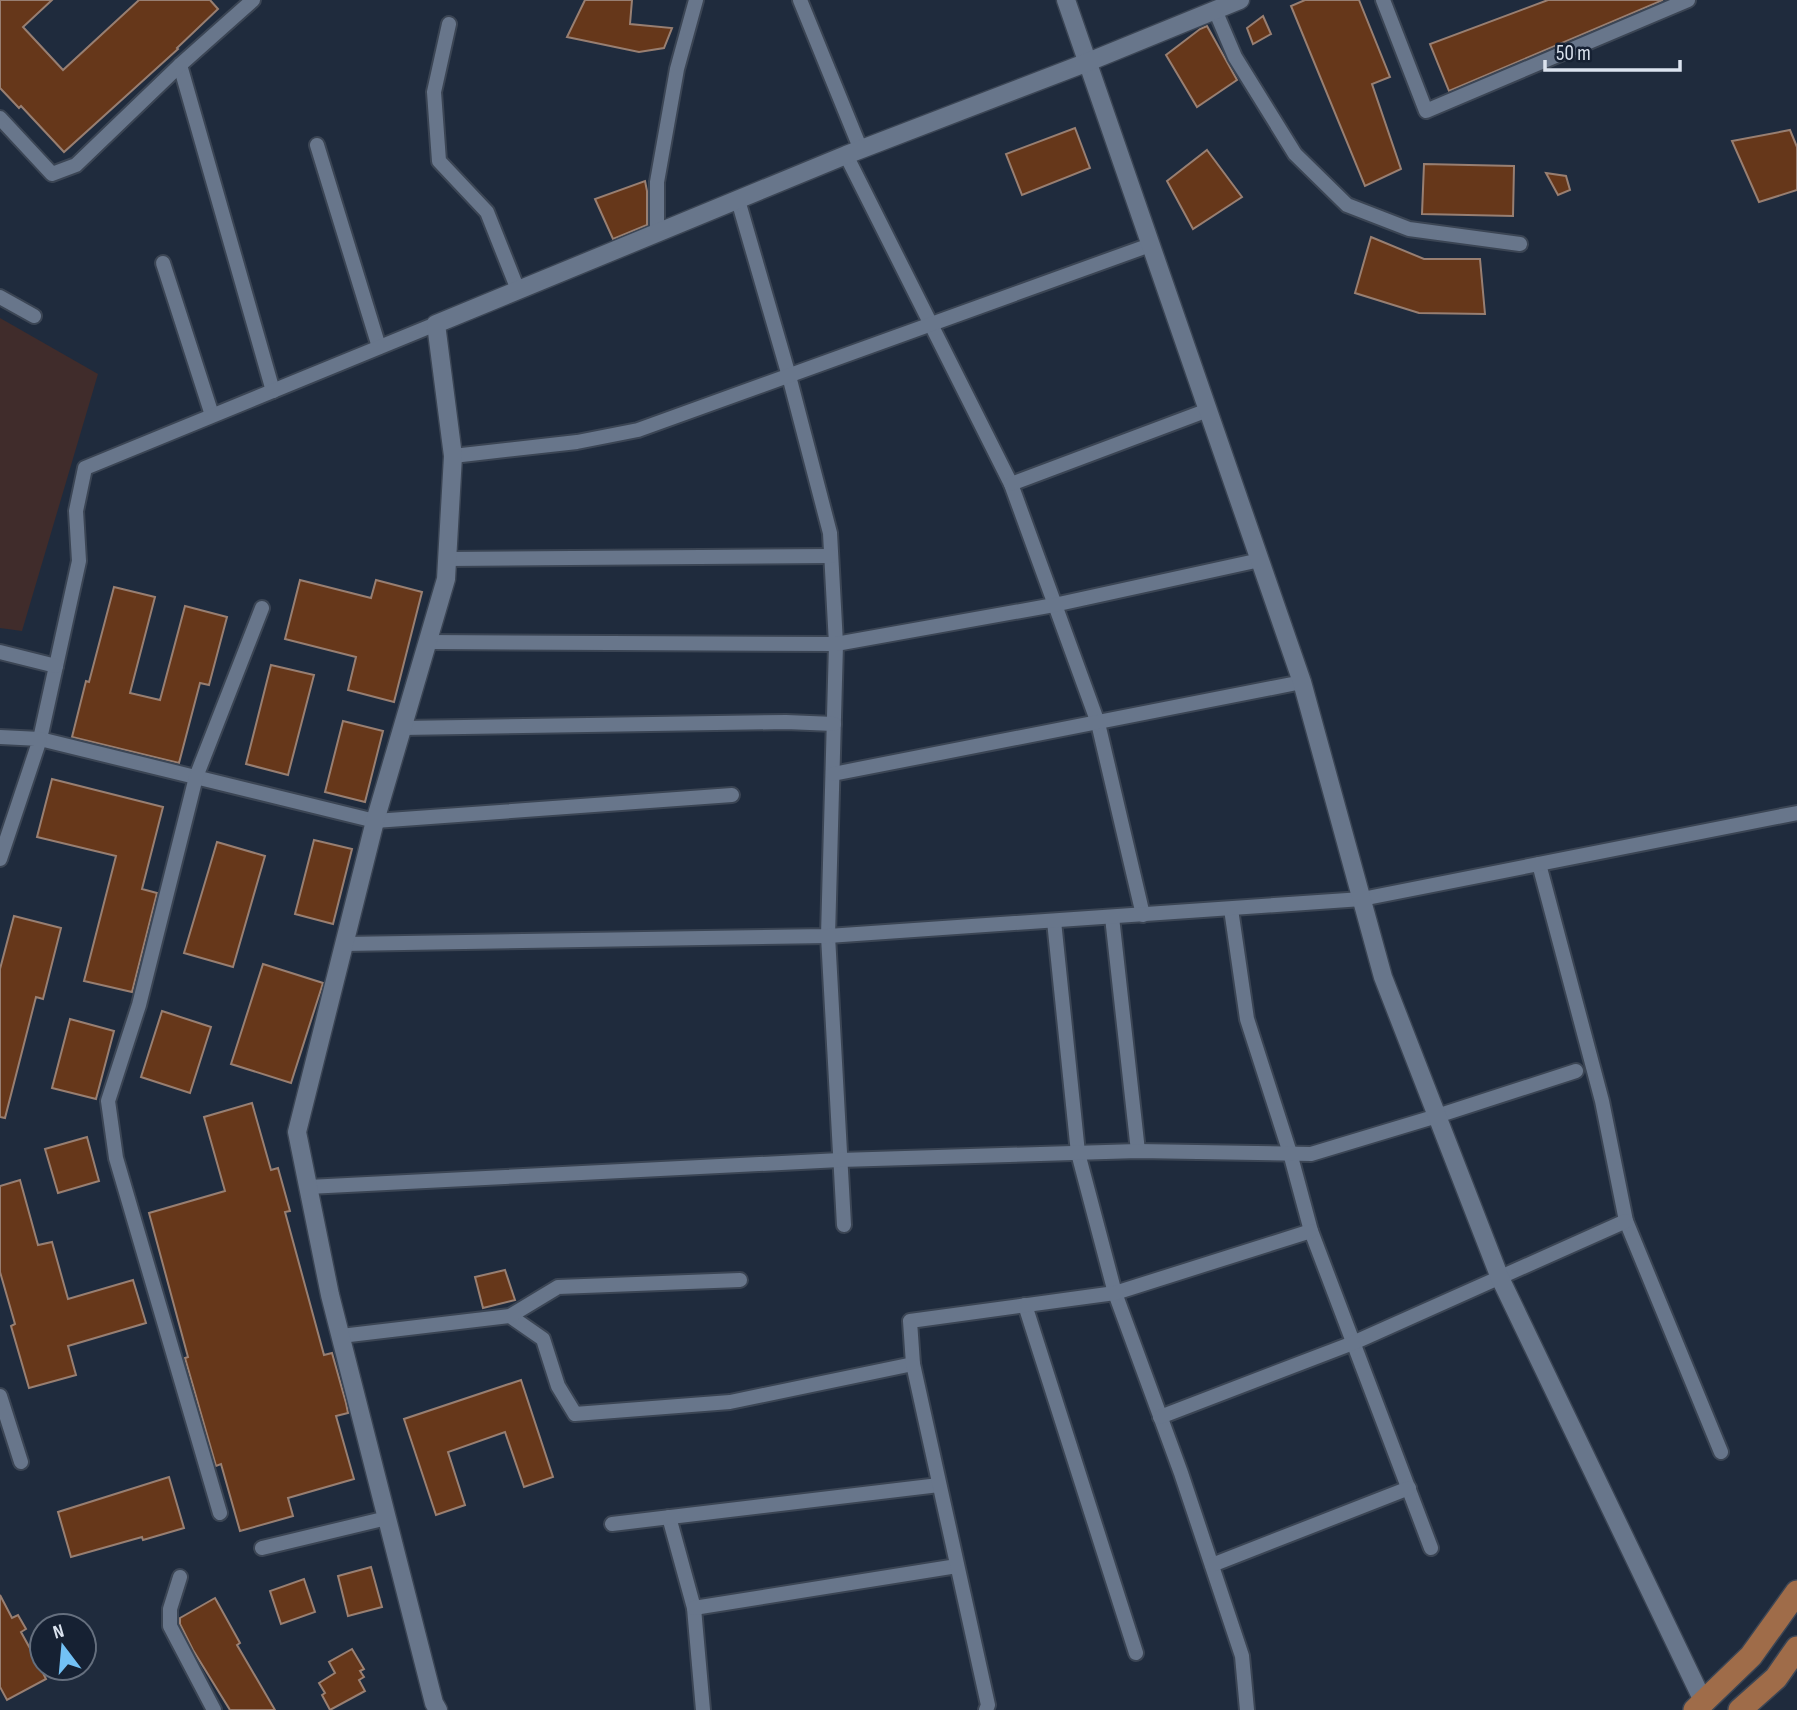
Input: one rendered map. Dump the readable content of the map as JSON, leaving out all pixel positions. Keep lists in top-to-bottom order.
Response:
{
  "scale_bar": "50 m",
  "north": "top"
}
